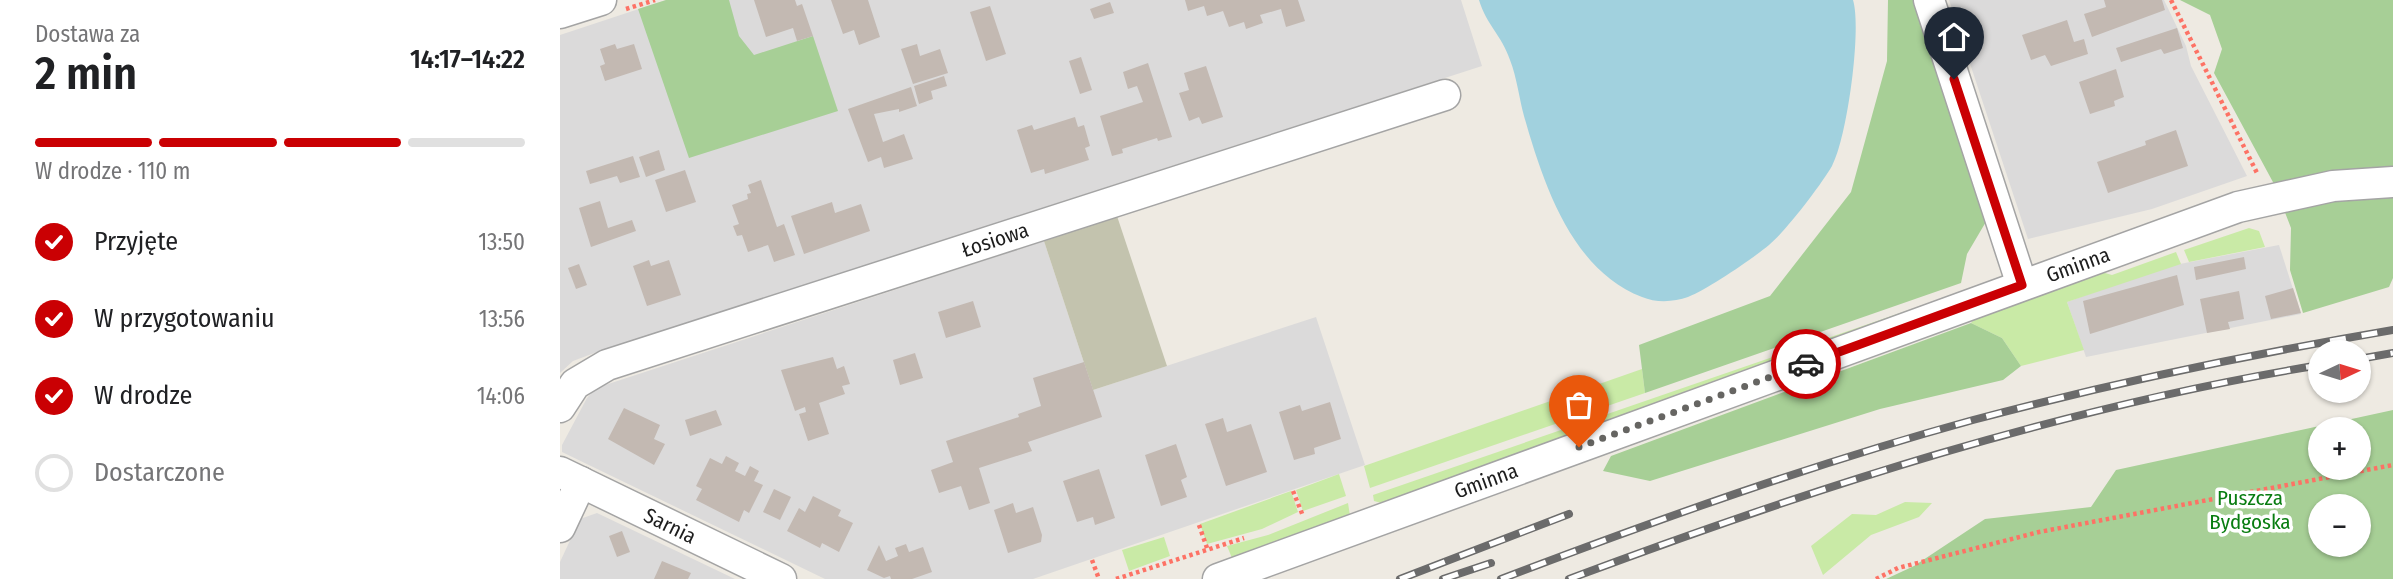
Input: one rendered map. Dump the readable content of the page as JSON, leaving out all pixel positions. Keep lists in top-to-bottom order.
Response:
{
  "streets": {
    "street": ["Łosiowa", "Gminna", "Sarnia"]
  },
  "parks": ["Puszcza Bydgoska"],
  "north": "right",
  "page": {
    "heading": ["2 min", "Dostawa za", "14:17–14:22"],
    "bar": "W drodze · 110 m",
    "list": [
      ["Przyjęte", "13:50"],
      ["W przygotowaniu", "13:56"],
      ["W drodze", "14:06"],
      "Dostarczone"
    ],
    "map_buttons": ["+", "−"]
  }
}
